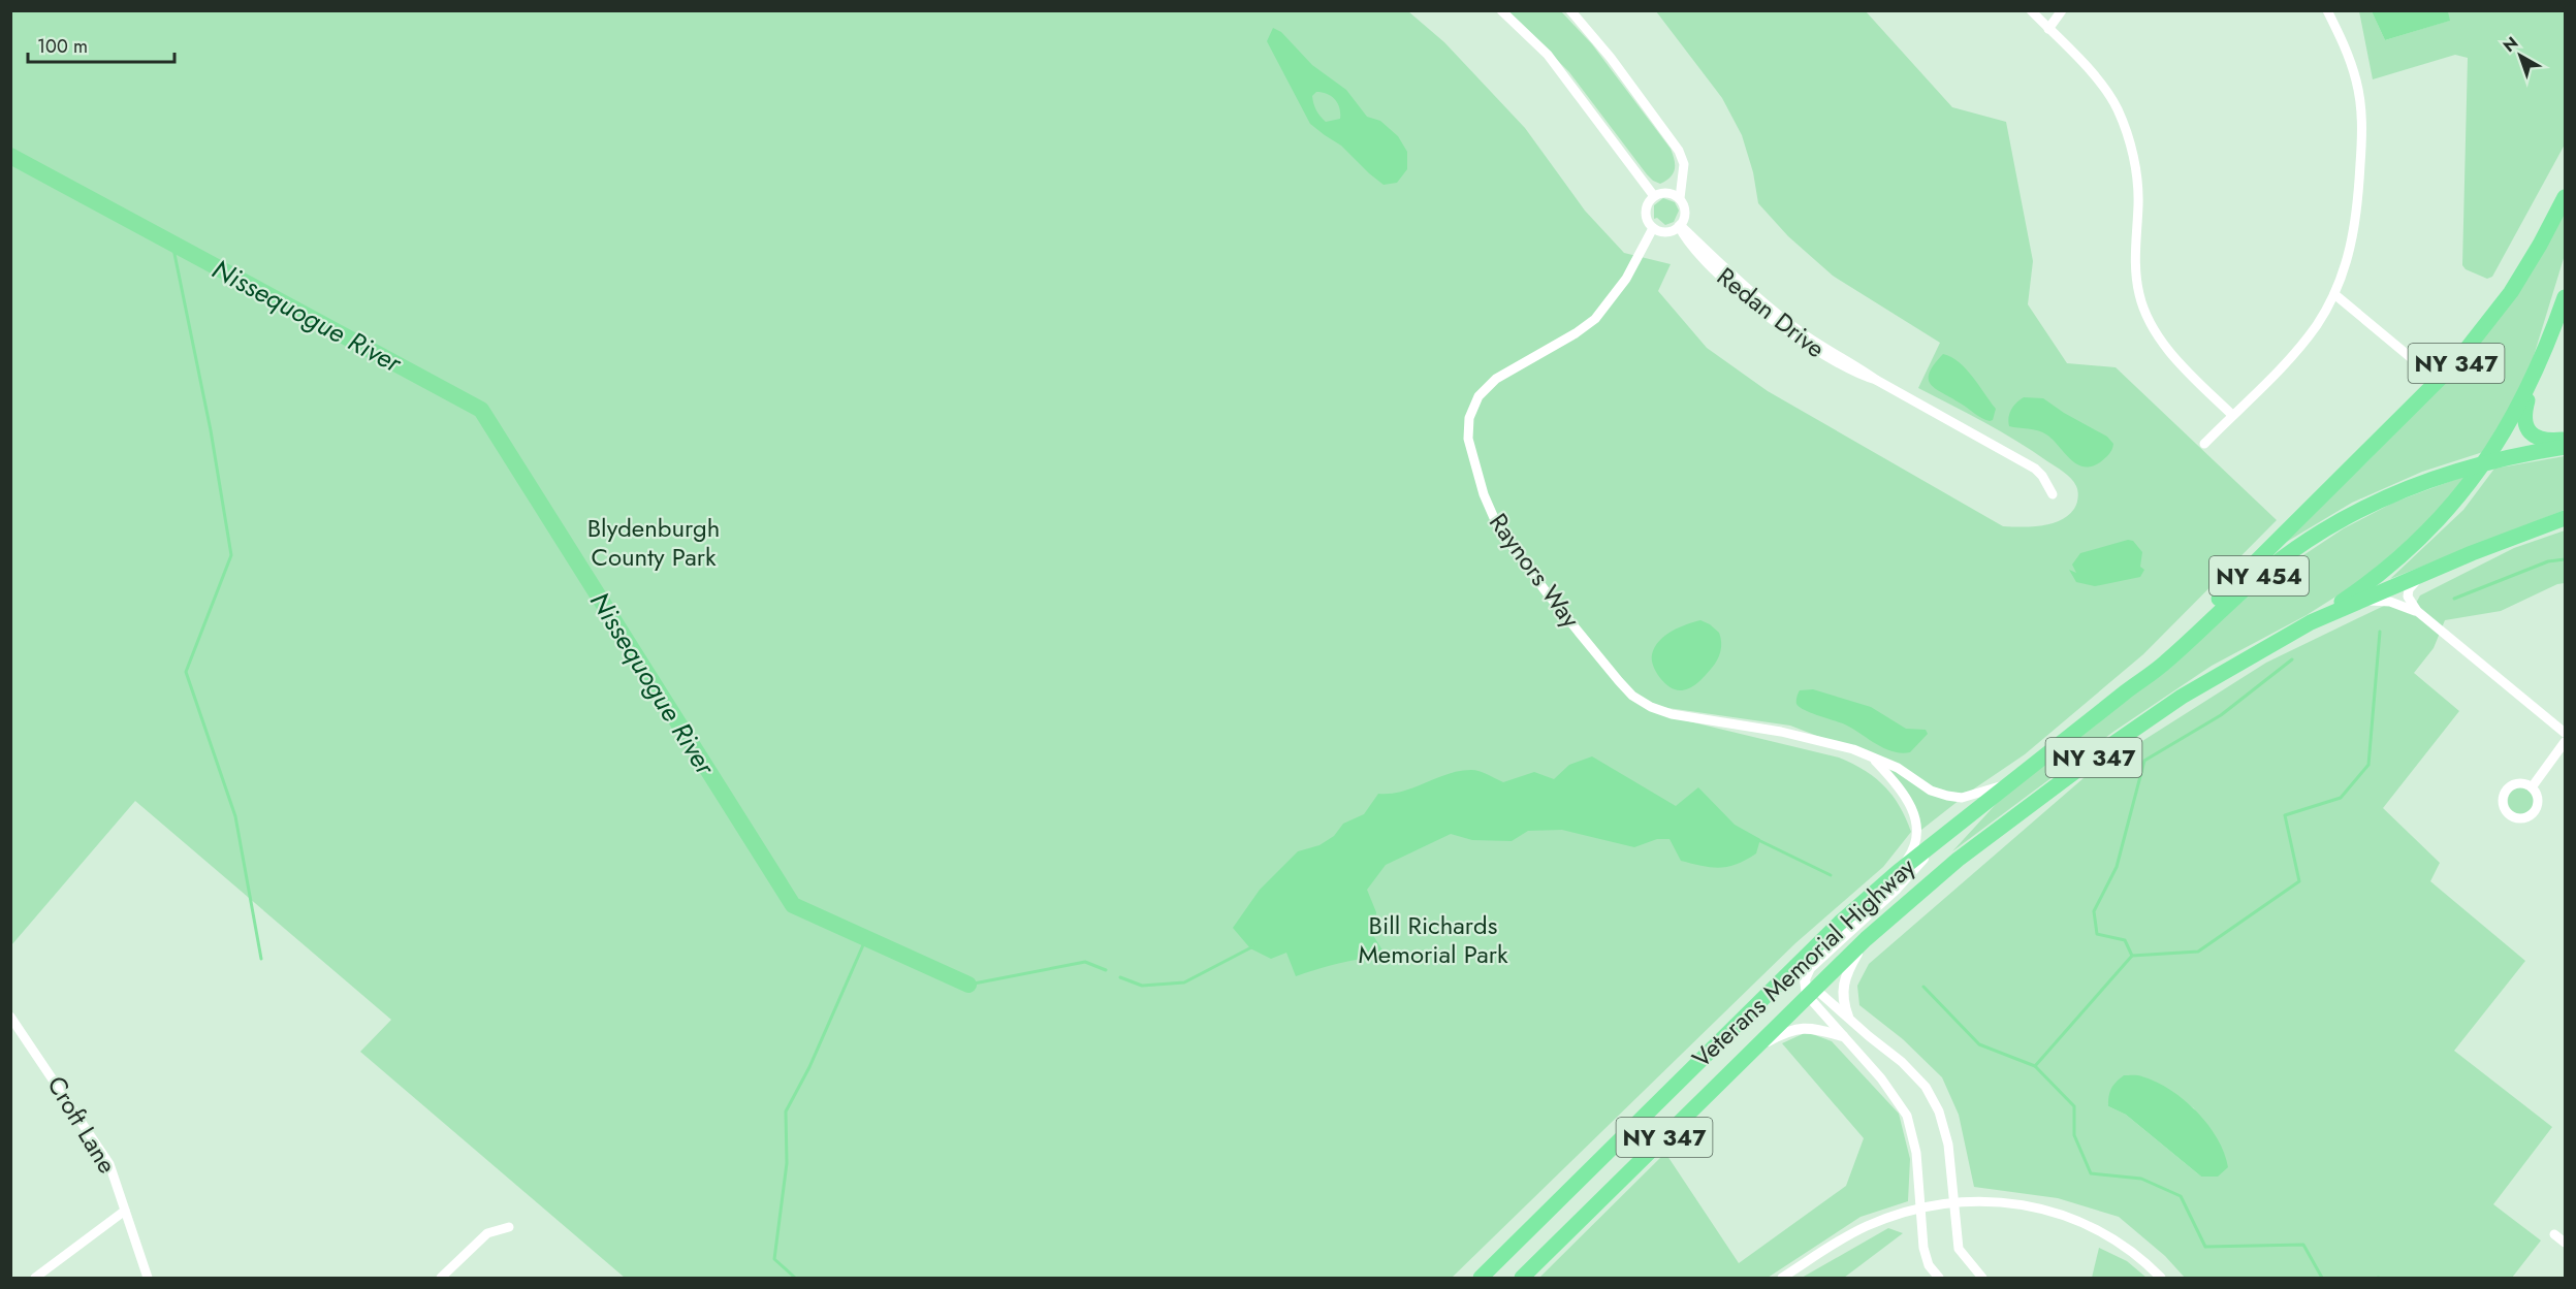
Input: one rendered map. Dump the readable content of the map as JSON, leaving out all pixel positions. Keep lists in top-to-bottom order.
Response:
{
  "streets": {
    "highway": ["NY 347", "NY 454", "Veterans Memorial Highway"],
    "street": ["Redan Drive", "Raynors Way", "Croft Lane"]
  },
  "crossings": [
    ["Redan Drive", "Raynors Way"],
    ["NY 347", "Veterans Memorial Highway"],
    ["Raynors Way", "Veterans Memorial Highway"]
  ],
  "water": ["Nissequogue River"],
  "parks": ["Blydenburgh County Park", "Bill Richards Memorial Park"],
  "scale_bar": "100 m",
  "north": "top left"
}
